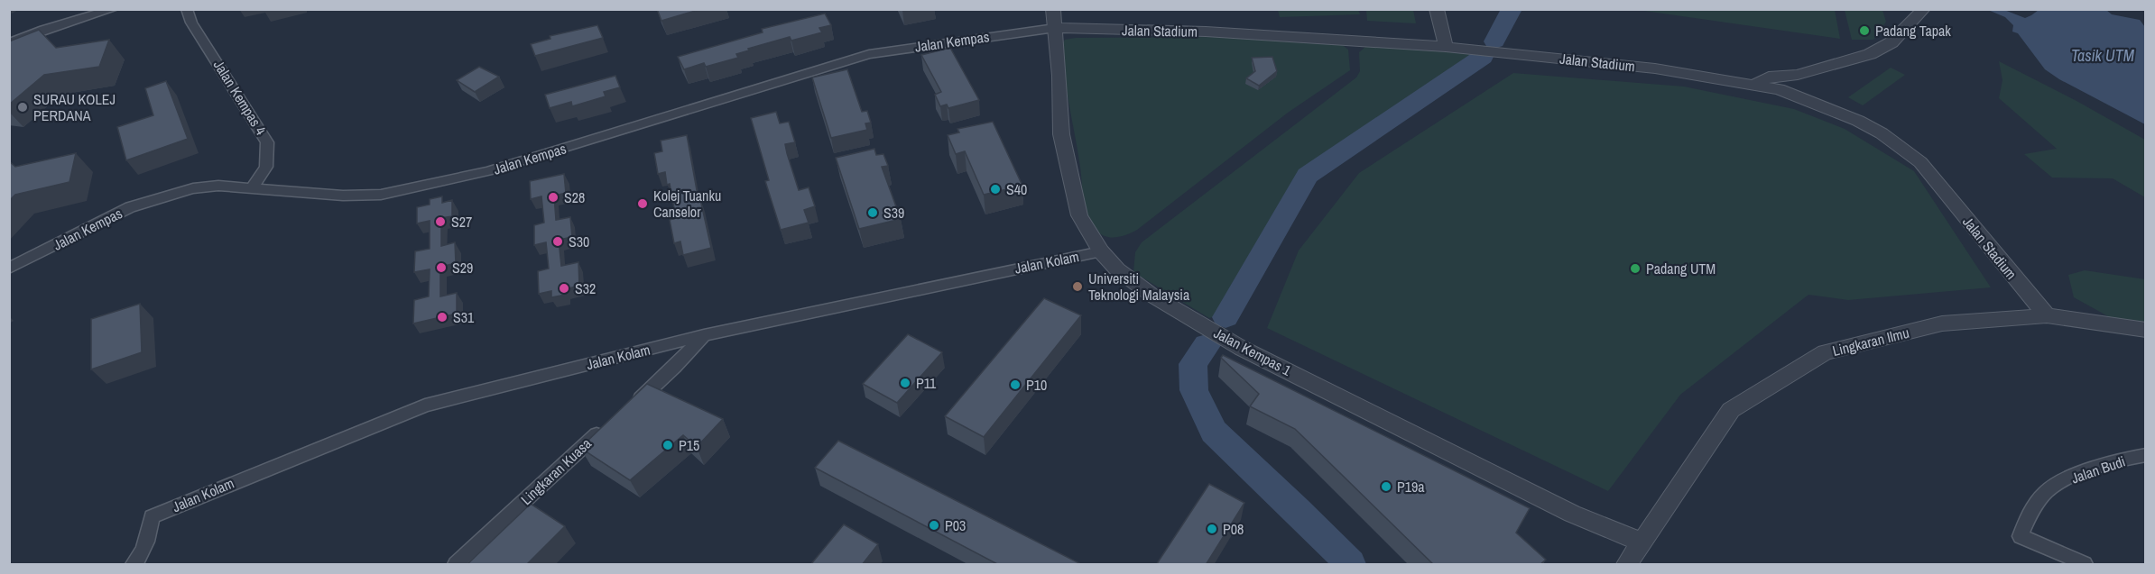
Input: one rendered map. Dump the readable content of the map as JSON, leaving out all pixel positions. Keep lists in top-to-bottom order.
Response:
{
  "streets": {
    "street": [
      "Jalan Stadium",
      "Jalan Kempas",
      "Jalan Kempas 4",
      "Jalan Kolam",
      "Lingkaran Ilmu",
      "Jalan Kempas 1",
      "Jalan Budi",
      "Lingkaran Kuasa"
    ]
  },
  "crossings": [
    ["Jalan Stadium", "Jalan Kempas"],
    ["Jalan Stadium", "Lingkaran Ilmu"],
    ["Jalan Stadium", "Jalan Kempas 1"],
    ["Jalan Kempas", "Jalan Kempas 4"],
    ["Jalan Kempas", "Jalan Kempas 1"],
    ["Jalan Kolam", "Jalan Kempas 1"],
    ["Lingkaran Ilmu", "Jalan Kempas 1"]
  ],
  "water": ["Tasik UTM"],
  "places": [
    "Padang Tapak",
    "SURAU KOLEJ PERDANA",
    "S40",
    "S28",
    "Kolej Tuanku Canselor",
    "S39",
    "S27",
    "S30",
    "S29",
    "Padang UTM",
    "Universiti Teknologi Malaysia",
    "S32",
    "S31",
    "P11",
    "P10",
    "P15",
    "P19a",
    "P03",
    "P08"
  ]
}
